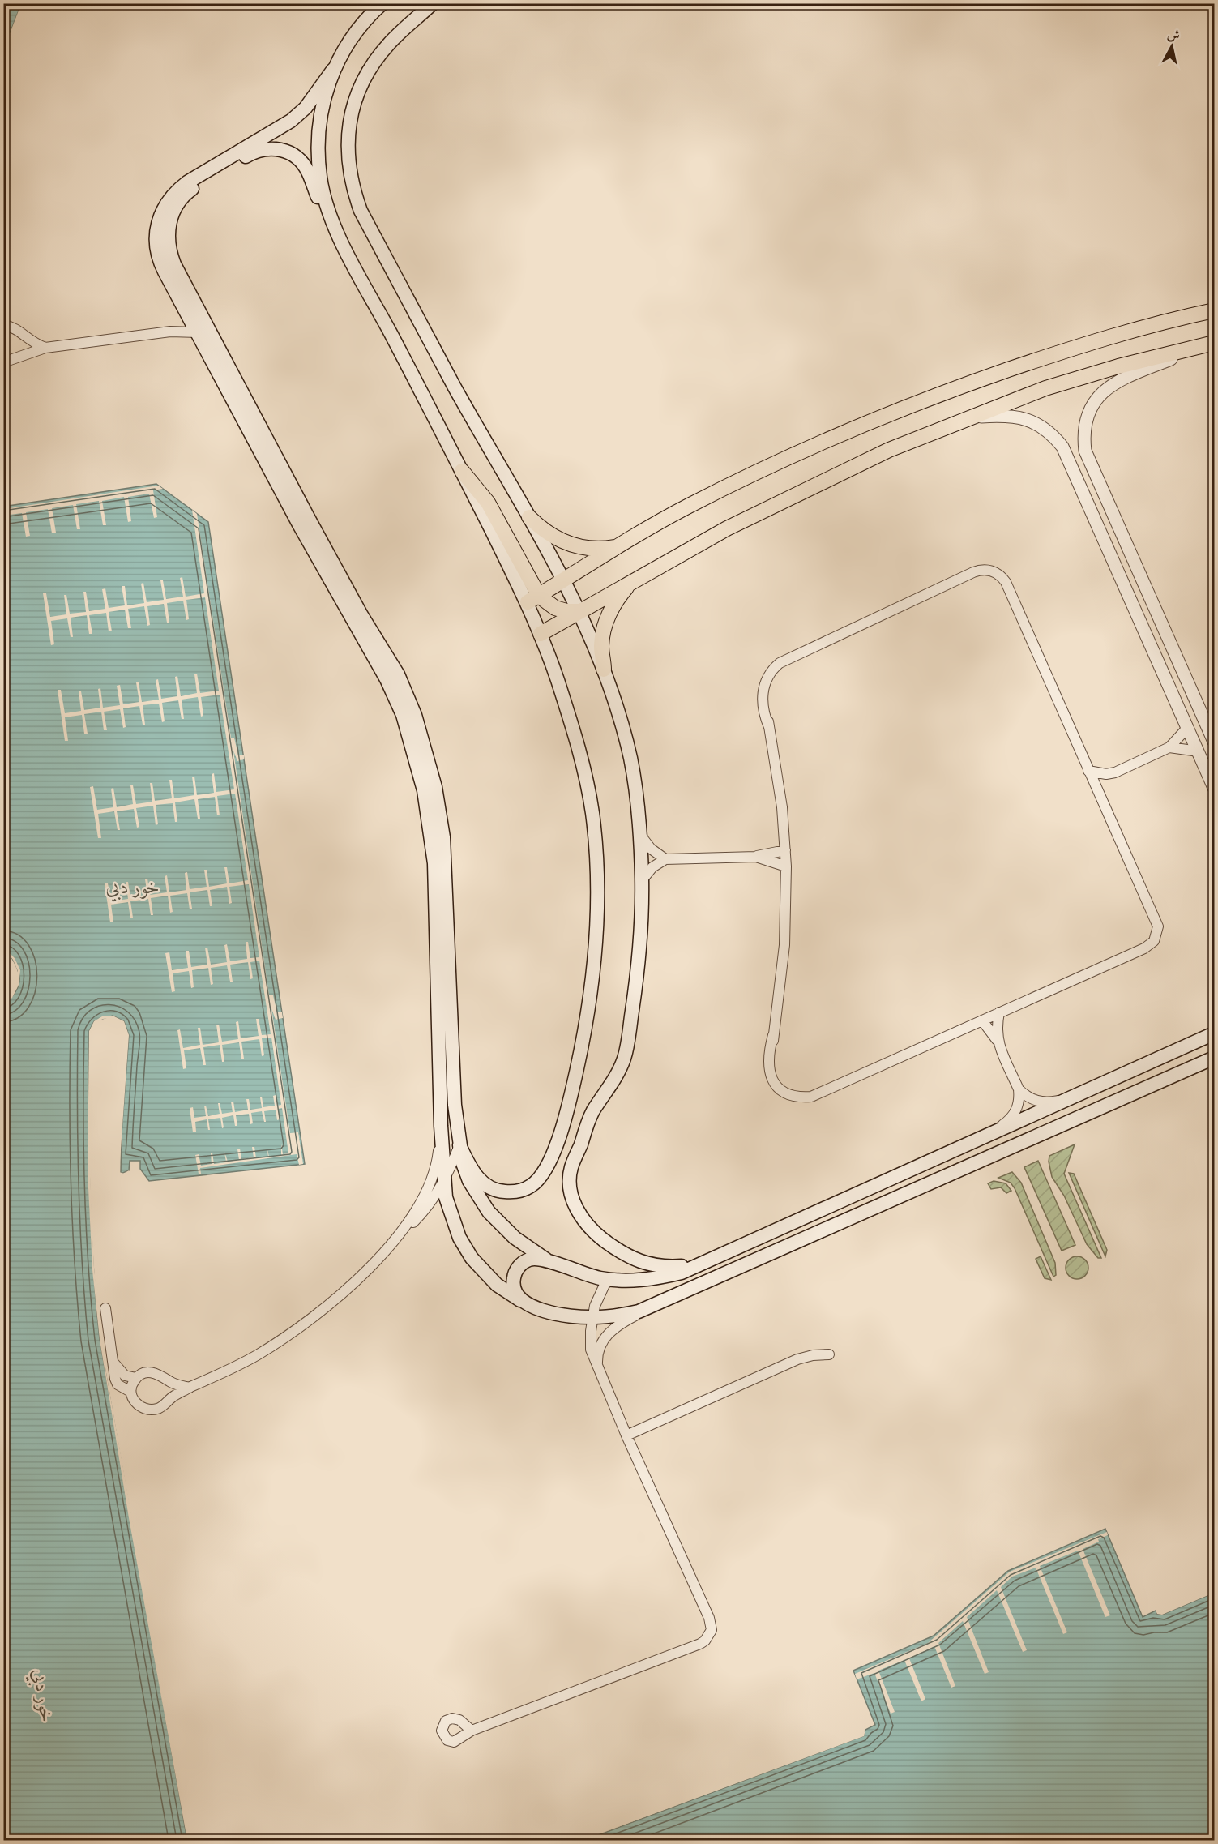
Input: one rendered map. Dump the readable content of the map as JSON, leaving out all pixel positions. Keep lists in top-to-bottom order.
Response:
{
  "water": ["خور دبي"],
  "north": "top"
}
